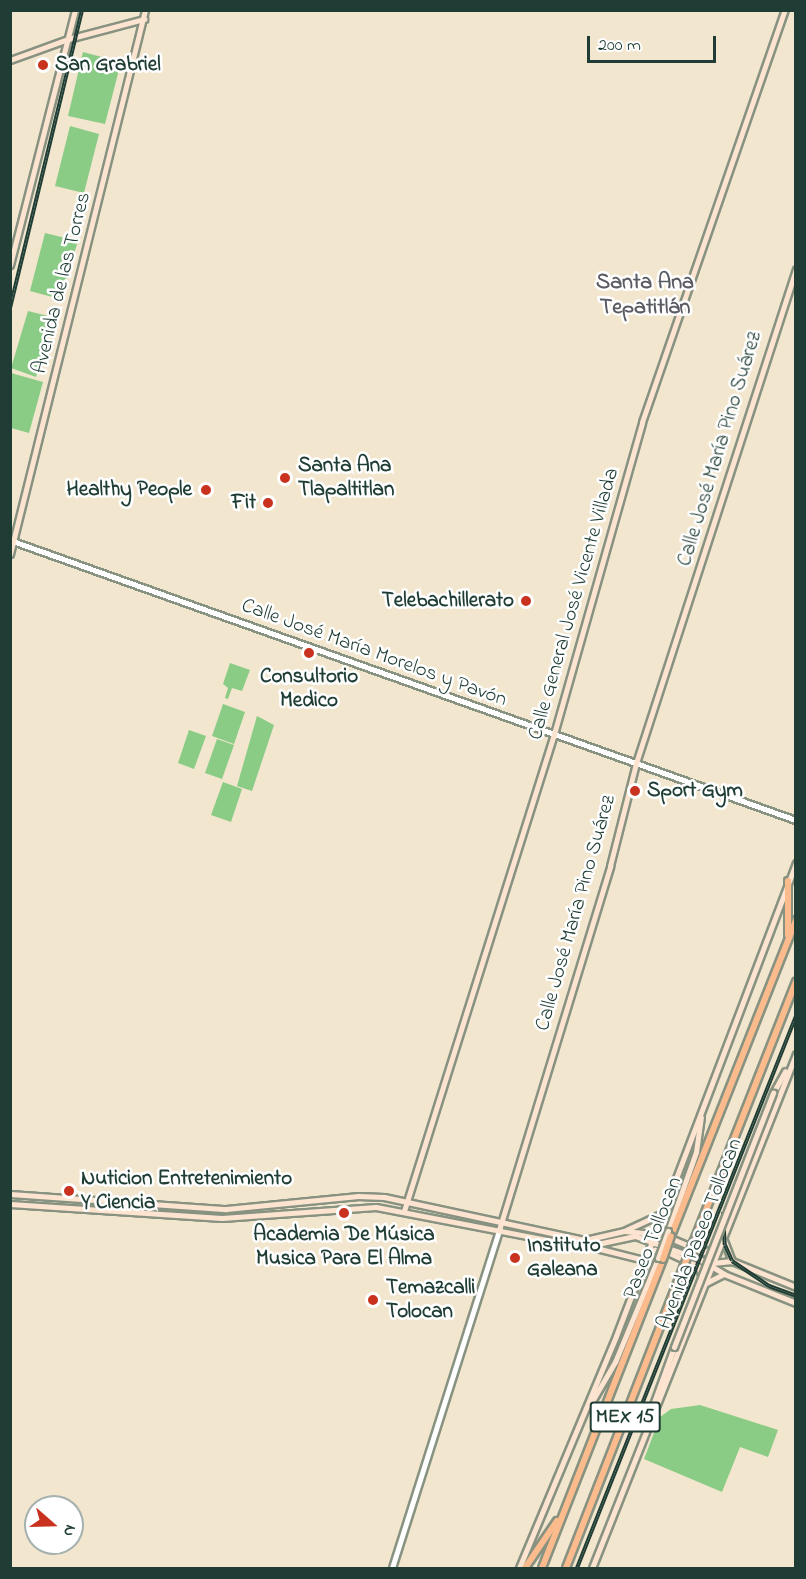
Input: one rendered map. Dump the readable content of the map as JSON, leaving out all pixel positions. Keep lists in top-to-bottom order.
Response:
{
  "streets": {
    "highway": ["Paseo Tollocan", "MEX 15"],
    "main road": [
      "Avenida de las Torres",
      "Calle José María Pino Suárez",
      "Calle General José Vicente Villada",
      "Avenida Paseo Tollocan"
    ],
    "street": ["Calle José María Morelos y Pavón"]
  },
  "crossings": [
    ["Avenida de las Torres", "Calle José María Morelos y Pavón"],
    ["Calle José María Pino Suárez", "Calle José María Morelos y Pavón"],
    ["Calle General José Vicente Villada", "Calle José María Morelos y Pavón"],
    ["Avenida Paseo Tollocan", "Paseo Tollocan"]
  ],
  "districts": ["Santa Ana Tepatitlán"],
  "places": [
    "San Grabriel",
    "Santa Ana Tlapaltitlan",
    "Healthy People",
    "Fit",
    "Telebachillerato",
    "Consultorio Medico",
    "Sport Gym",
    "Nuticion Entretenimiento Y Ciencia",
    "Academia De Música Musica Para El Alma",
    "Instituto Galeana",
    "Temazcalli Tolocan"
  ],
  "scale_bar": "200 m",
  "north": "right"
}
